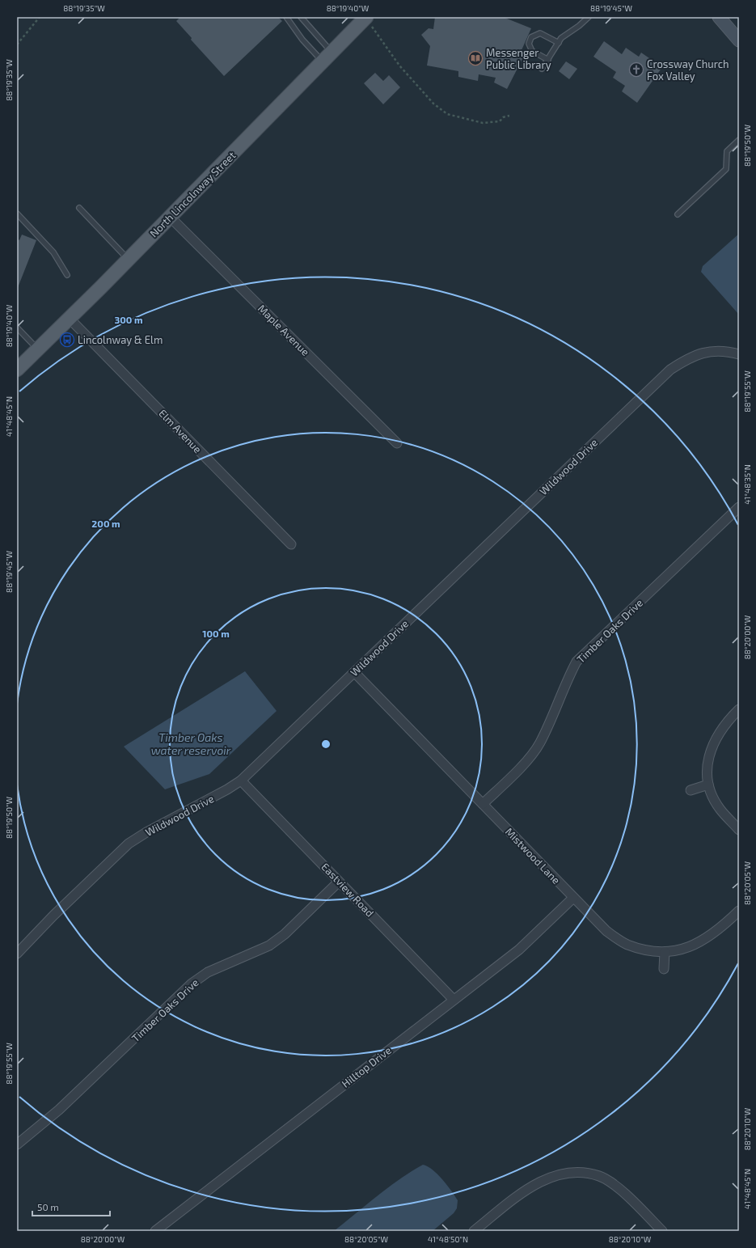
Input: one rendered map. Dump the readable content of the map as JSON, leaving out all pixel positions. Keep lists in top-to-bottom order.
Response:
{
  "streets": {
    "main road": ["North Lincolnway Street"],
    "street": [
      "Maple Avenue",
      "Elm Avenue",
      "Wildwood Drive",
      "Timber Oaks Drive",
      "Mistwood Lane",
      "Eastview Road",
      "Hilltop Drive"
    ]
  },
  "crossings": [
    ["North Lincolnway Street", "Maple Avenue"],
    ["North Lincolnway Street", "Elm Avenue"],
    ["Wildwood Drive", "Mistwood Lane"],
    ["Wildwood Drive", "Eastview Road"],
    ["Timber Oaks Drive", "Mistwood Lane"],
    ["Timber Oaks Drive", "Eastview Road"],
    ["Mistwood Lane", "Hilltop Drive"],
    ["Eastview Road", "Hilltop Drive"]
  ],
  "water": ["Timber Oaks water reservoir"],
  "places": {
    "library": ["Messenger Public Library"],
    "church": ["Crossway Church Fox Valley"],
    "bus stop": ["Lincolnway & Elm"]
  },
  "scale_bar": "50 m",
  "coordinates": [
    "88°19'35\"W",
    "88°19'40\"W",
    "88°19'45\"W",
    "88°19'50\"W",
    "88°19'55\"W",
    "41°48'45\"N",
    "41°48'35\"N",
    "88°20'00\"W",
    "88°20'05\"W",
    "88°20'10\"W",
    "41°48'50\"N"
  ],
  "rings": ["300 m", "200 m", "100 m"]
}
